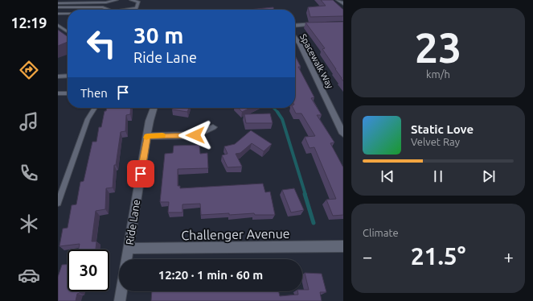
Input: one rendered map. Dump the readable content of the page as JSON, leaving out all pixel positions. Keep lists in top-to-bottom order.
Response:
{
  "streets": {
    "street": ["Spacewalk Way", "Ride Lane", "Challenger Avenue"]
  },
  "crossings": [
    ["Ride Lane", "Challenger Avenue"]
  ],
  "page": {
    "tabs": "12:19",
    "tile": [
      ["23", "km/h"],
      "Climate"
    ],
    "turn": ["30 m", "Ride Lane"],
    "then": "Then",
    "song": ["Static Love", "Velvet Ray"],
    "heat": ["−", "21.5°", "+"],
    "limit": "30",
    "trip": "12:20 · 1 min · 60 m"
  }
}
